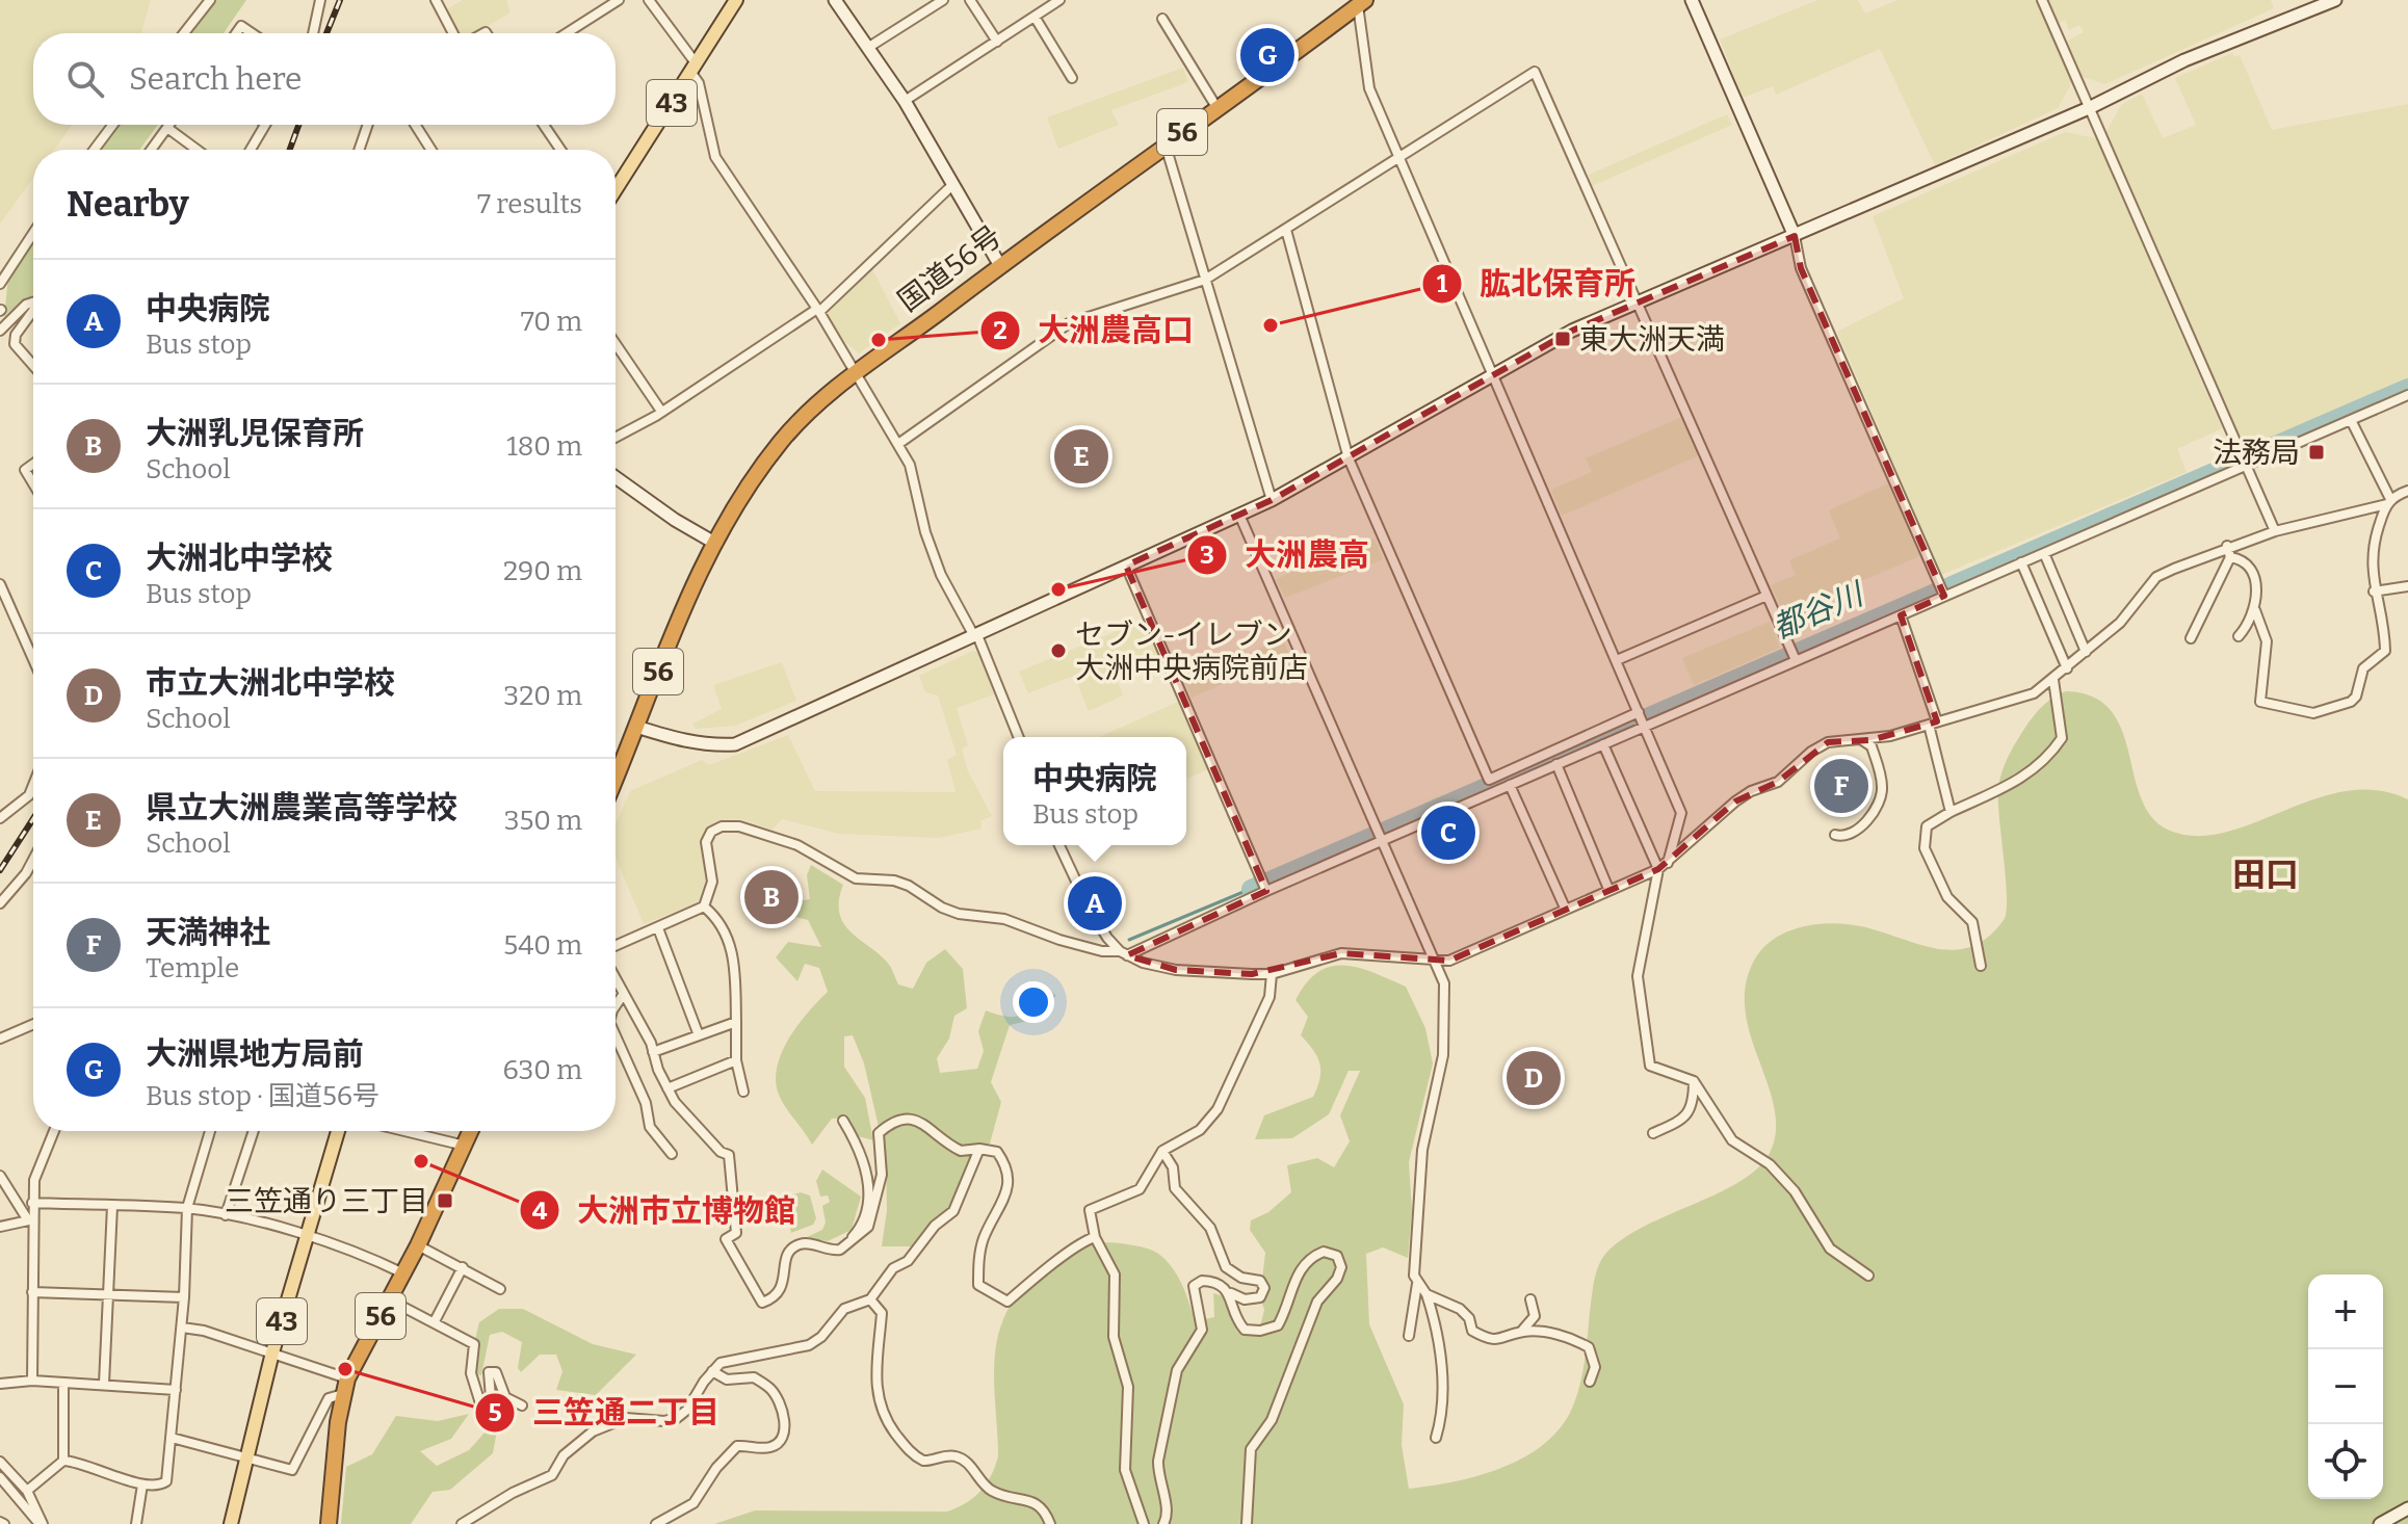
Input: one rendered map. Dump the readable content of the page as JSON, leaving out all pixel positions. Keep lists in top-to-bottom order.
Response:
{
  "streets": {
    "highway": ["56", "国道56号"],
    "main road": ["43"]
  },
  "districts": ["田口"],
  "water": ["都谷川"],
  "places": {
    "other": [
      "肱北保育所",
      "大洲農高口",
      "大洲農高",
      "セブン-イレブン 大洲中央病院前店",
      "大洲市立博物館",
      "三笠通二丁目"
    ],
    "transit": ["東大洲天満", "法務局", "三笠通り三丁目"]
  },
  "page": {
    "pins": [
      "G",
      "E",
      "F",
      "C",
      "B",
      "A",
      "D"
    ],
    "search": "Search here",
    "heading": ["Nearby", "7 results"],
    "list": [
      {
        "mark": "A",
        "name": "中央病院",
        "note": "Bus stop",
        "value": "70 m"
      },
      {
        "mark": "B",
        "name": "大洲乳児保育所",
        "note": "School",
        "value": "180 m"
      },
      {
        "mark": "C",
        "name": "大洲北中学校",
        "note": "Bus stop",
        "value": "290 m"
      },
      {
        "mark": "D",
        "name": "市立大洲北中学校",
        "note": "School",
        "value": "320 m"
      },
      {
        "mark": "E",
        "name": "県立大洲農業高等学校",
        "note": "School",
        "value": "350 m"
      },
      {
        "mark": "F",
        "name": "天満神社",
        "note": "Temple",
        "value": "540 m"
      },
      {
        "mark": "G",
        "name": "大洲県地方局前",
        "note": "Bus stop · 国道56号",
        "value": "630 m"
      }
    ],
    "popup": ["中央病院", "Bus stop"],
    "map_buttons": ["+", "−"]
  }
}
